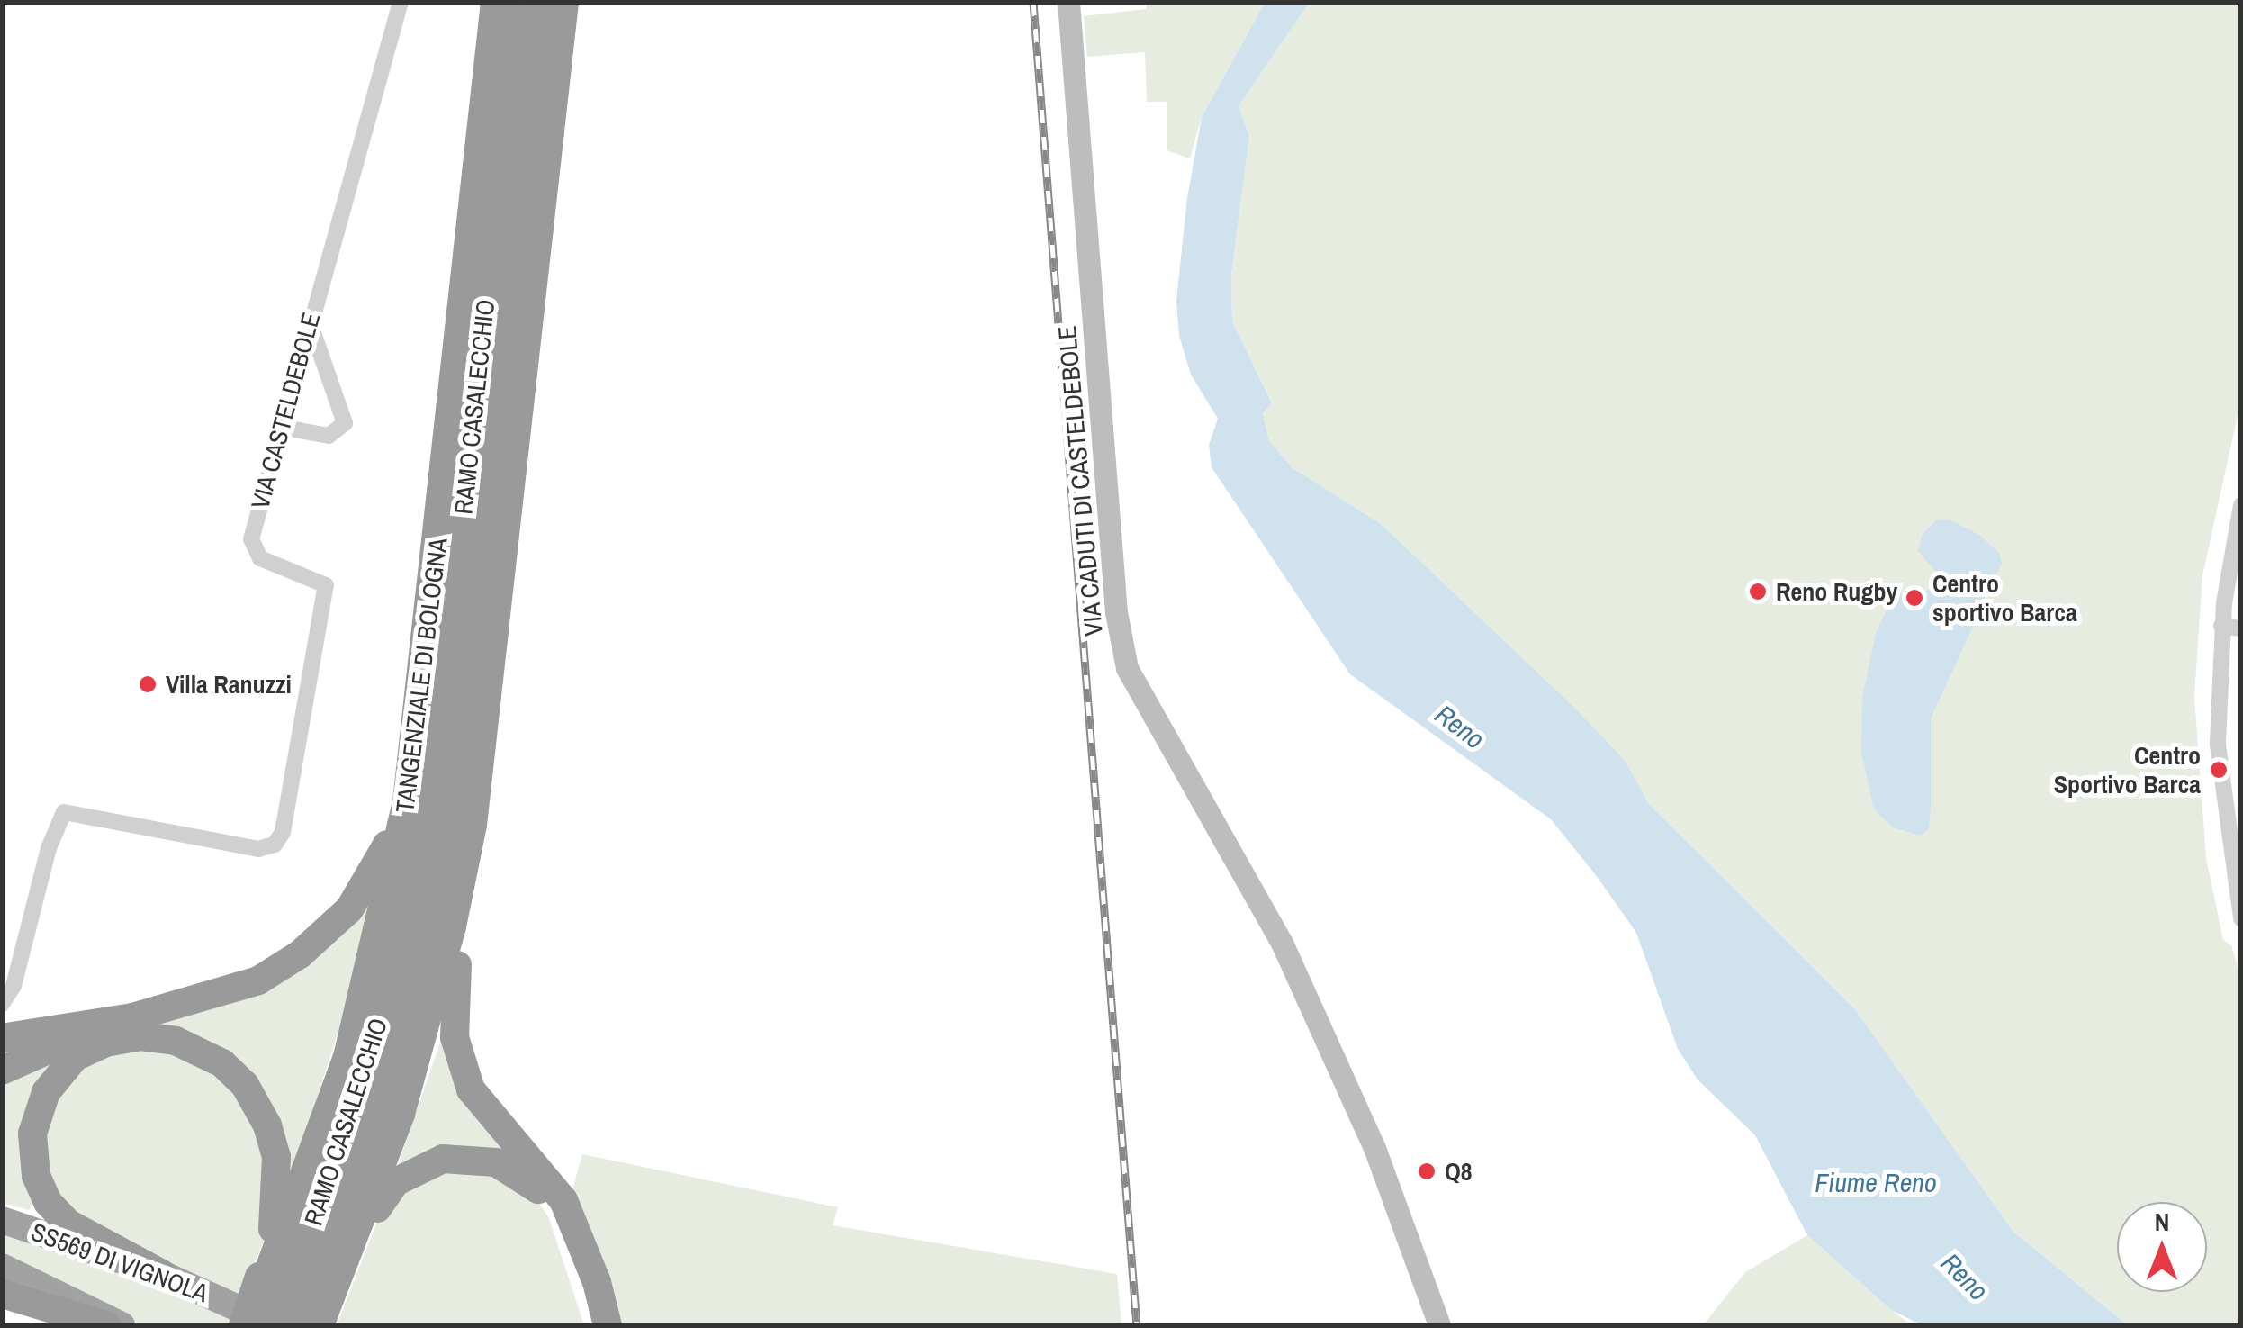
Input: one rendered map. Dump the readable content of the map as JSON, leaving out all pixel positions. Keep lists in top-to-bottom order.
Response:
{
  "streets": {
    "highway": ["RAMO CASALECCHIO", "TANGENZIALE DI BOLOGNA", "SS569 DI VIGNOLA"],
    "main road": ["VIA CADUTI DI CASTELDEBOLE"],
    "street": ["VIA CASTELDEBOLE"]
  },
  "crossings": [
    ["RAMO CASALECCHIO", "TANGENZIALE DI BOLOGNA"],
    ["RAMO CASALECCHIO", "SS569 DI VIGNOLA"],
    ["TANGENZIALE DI BOLOGNA", "SS569 DI VIGNOLA"]
  ],
  "water": ["Reno", "Fiume Reno"],
  "places": [
    "Reno Rugby",
    "Centro sportivo Barca",
    "Villa Ranuzzi",
    "Centro Sportivo Barca",
    "Q8"
  ],
  "north": "top"
}
